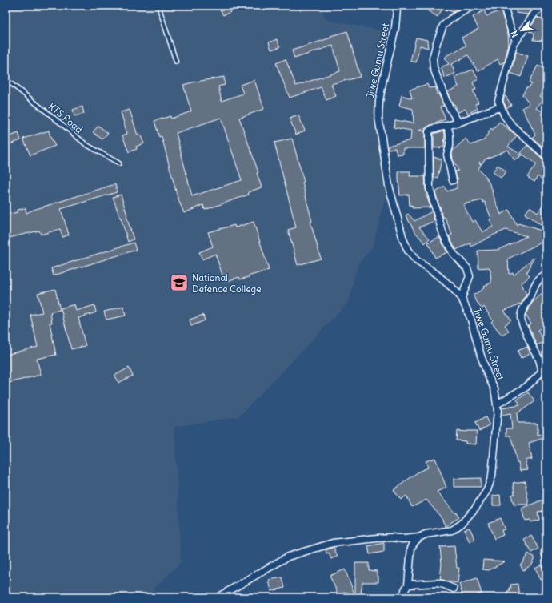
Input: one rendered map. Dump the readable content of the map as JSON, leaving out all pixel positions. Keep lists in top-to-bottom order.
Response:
{
  "streets": {
    "street": ["Jiwe Gumu Street"],
    "lane": ["KTS Road"]
  },
  "places": {
    "school or university": ["National Defence College"]
  },
  "north": "bottom left"
}
